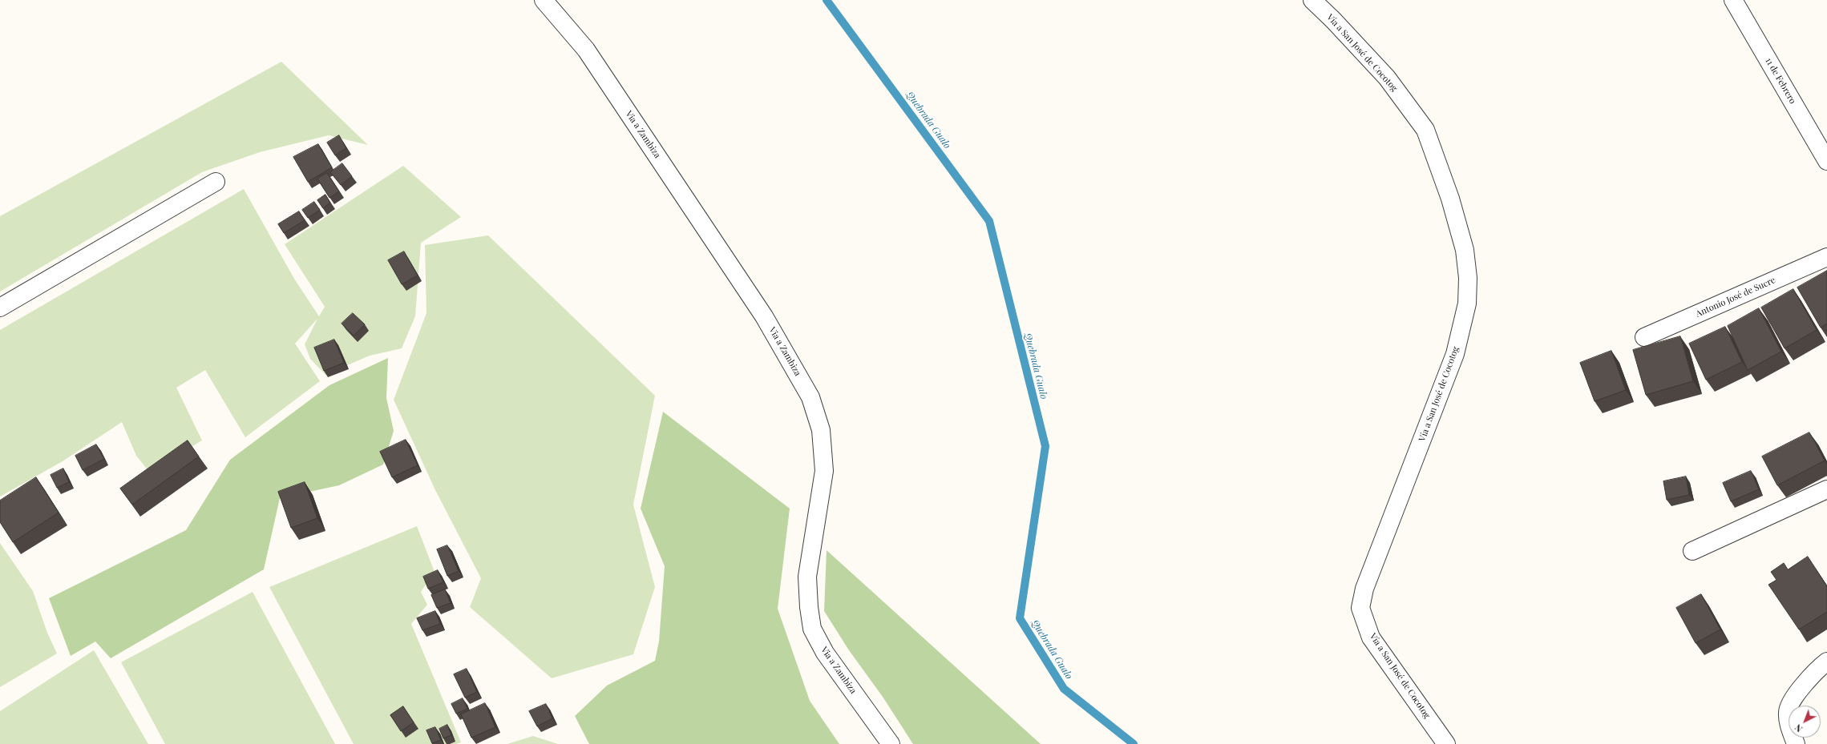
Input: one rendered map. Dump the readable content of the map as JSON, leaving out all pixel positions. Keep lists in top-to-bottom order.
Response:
{
  "streets": {
    "street": [
      "Vía a San José de Cocotog",
      "11 de Febrero",
      "Via a Zambiza",
      "Antonio José de Sucre"
    ]
  },
  "water": ["Quebrada Gualo"],
  "north": "bottom left"
}
